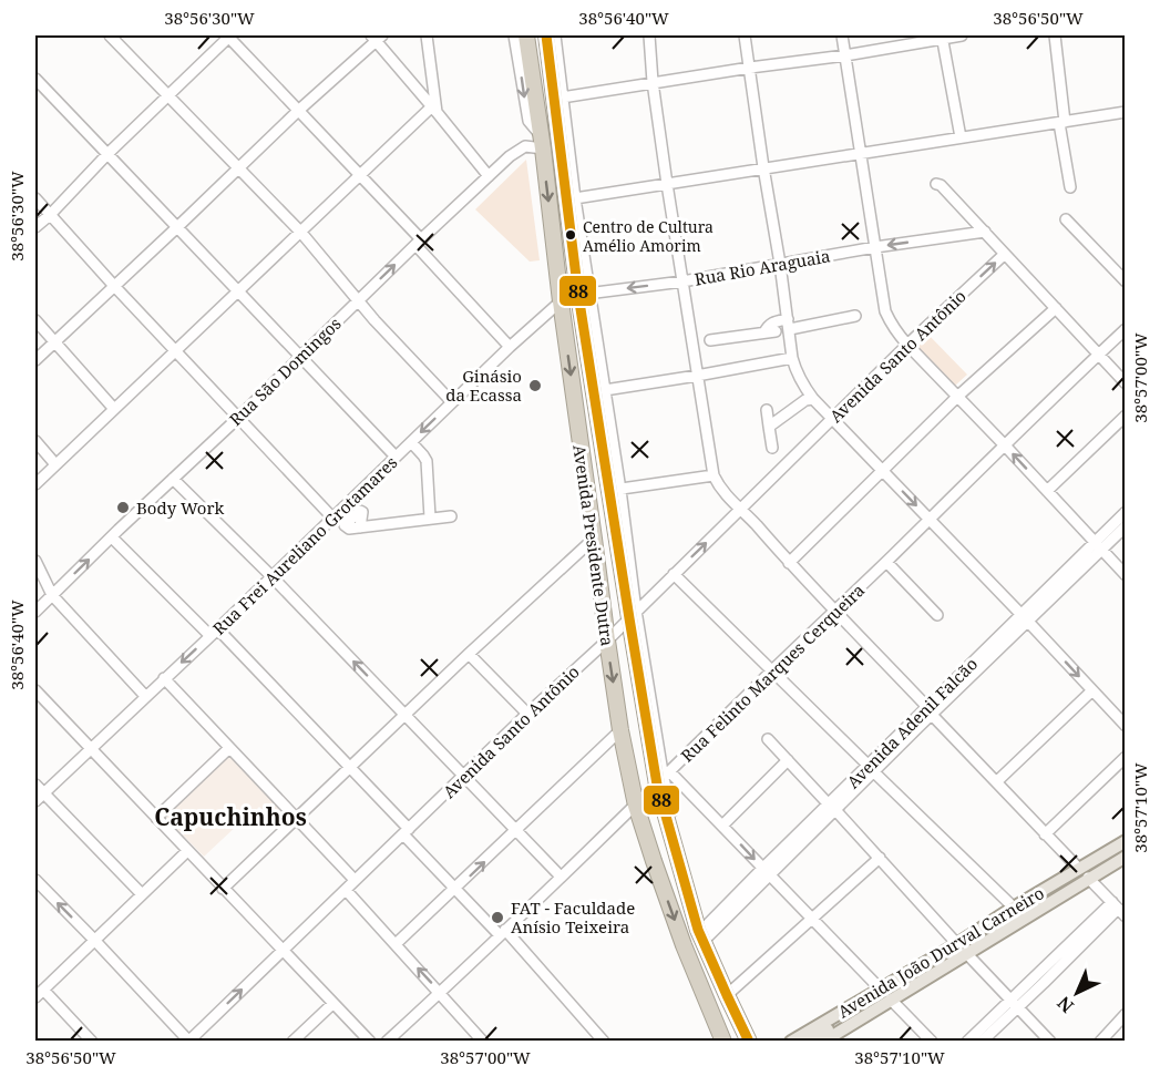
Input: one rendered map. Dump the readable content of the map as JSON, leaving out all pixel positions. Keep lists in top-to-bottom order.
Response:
{
  "streets": {
    "highway": ["Avenida Presidente Dutra"],
    "main road": ["Avenida João Durval Carneiro"],
    "street": [
      "Rua Rio Araguaia",
      "Avenida Santo Antônio",
      "Rua São Domingos",
      "Rua Frei Aureliano Grotamares",
      "Rua Felinto Marques Cerqueira",
      "Avenida Adenil Falcão"
    ]
  },
  "crossings": [
    ["Rua Rio Araguaia", "Rua Frei Aureliano Grotamares"],
    ["Rua Rio Araguaia", "Avenida Presidente Dutra"],
    ["Avenida Santo Antônio", "Avenida Presidente Dutra"],
    ["Rua São Domingos", "Avenida Presidente Dutra"],
    ["Rua Frei Aureliano Grotamares", "Avenida Presidente Dutra"],
    ["Avenida Presidente Dutra", "Rua Felinto Marques Cerqueira"],
    ["Avenida Presidente Dutra", "Avenida Adenil Falcão"]
  ],
  "one_way": ["Rua Rio Araguaia"],
  "districts": ["Capuchinhos"],
  "places": [
    "Centro de Cultura Amélio Amorim",
    "Ginásio da Ecassa",
    "Body Work",
    "FAT - Faculdade Anísio Teixeira"
  ],
  "lines": ["transit line 88"],
  "north": "bottom left",
  "coordinates": [
    "38°56'30\"W",
    "38°56'40\"W",
    "38°56'50\"W",
    "38°57'00\"W",
    "38°57'10\"W"
  ]
}
